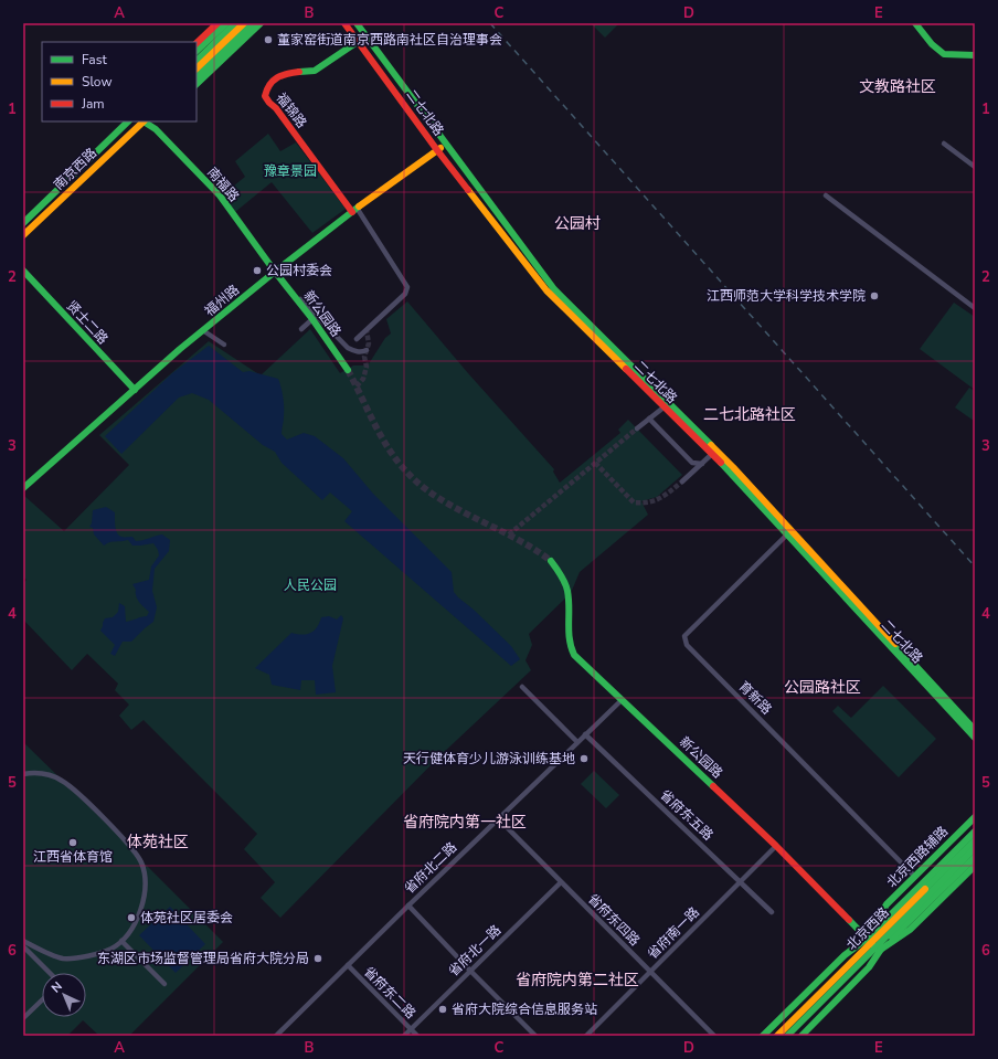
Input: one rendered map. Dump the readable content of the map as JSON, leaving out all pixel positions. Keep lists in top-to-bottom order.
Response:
{
  "streets": {
    "main road": [
      "福锦路",
      "二七北路",
      "南京西路",
      "南福路",
      "福州路",
      "新公园路",
      "贤士二路",
      "北京西路辅路",
      "北京西路"
    ],
    "street": [
      "育新路",
      "省府东五路",
      "省府北二路",
      "省府东四路",
      "省府南一路",
      "省府北一路",
      "省府东二路"
    ]
  },
  "crossings": [
    ["福锦路", "二七北路"],
    ["福锦路", "福州路"],
    ["二七北路", "福州路"],
    ["二七北路", "育新路"],
    ["南福路", "福州路"],
    ["南福路", "新公园路"],
    ["福州路", "新公园路"],
    ["福州路", "贤士二路"],
    ["新公园路", "北京西路辅路"],
    ["新公园路", "省府北二路"],
    ["新公园路", "北京西路"],
    ["新公园路", "省府南一路"],
    ["育新路", "北京西路辅路"],
    ["省府东五路", "省府北二路"],
    ["省府东五路", "省府南一路"],
    ["北京西路辅路", "北京西路"],
    ["省府北二路", "省府东四路"],
    ["省府北二路", "省府东二路"],
    ["省府东四路", "省府南一路"],
    ["省府东四路", "省府北一路"],
    ["省府北一路", "省府东二路"]
  ],
  "districts": [
    "文教路社区",
    "公园村",
    "二七北路社区",
    "公园路社区",
    "省府院内第一社区",
    "体苑社区",
    "省府院内第二社区"
  ],
  "parks": ["豫章景园", "人民公园"],
  "places": [
    "董家窑街道南京西路南社区自治理事会",
    "公园村委会",
    "江西师范大学科学技术学院",
    "天行健体育少儿游泳训练基地",
    "江西省体育馆",
    "体苑社区居委会",
    "东湖区市场监督管理局省府大院分局",
    "省府大院综合信息服务站"
  ],
  "legend": ["Fast", "Slow", "Jam"],
  "north": "top left",
  "grid": {
    "columns": [
      "A",
      "B",
      "C",
      "D",
      "E"
    ],
    "rows": [
      "1",
      "2",
      "3",
      "4",
      "5",
      "6"
    ]
  }
}
